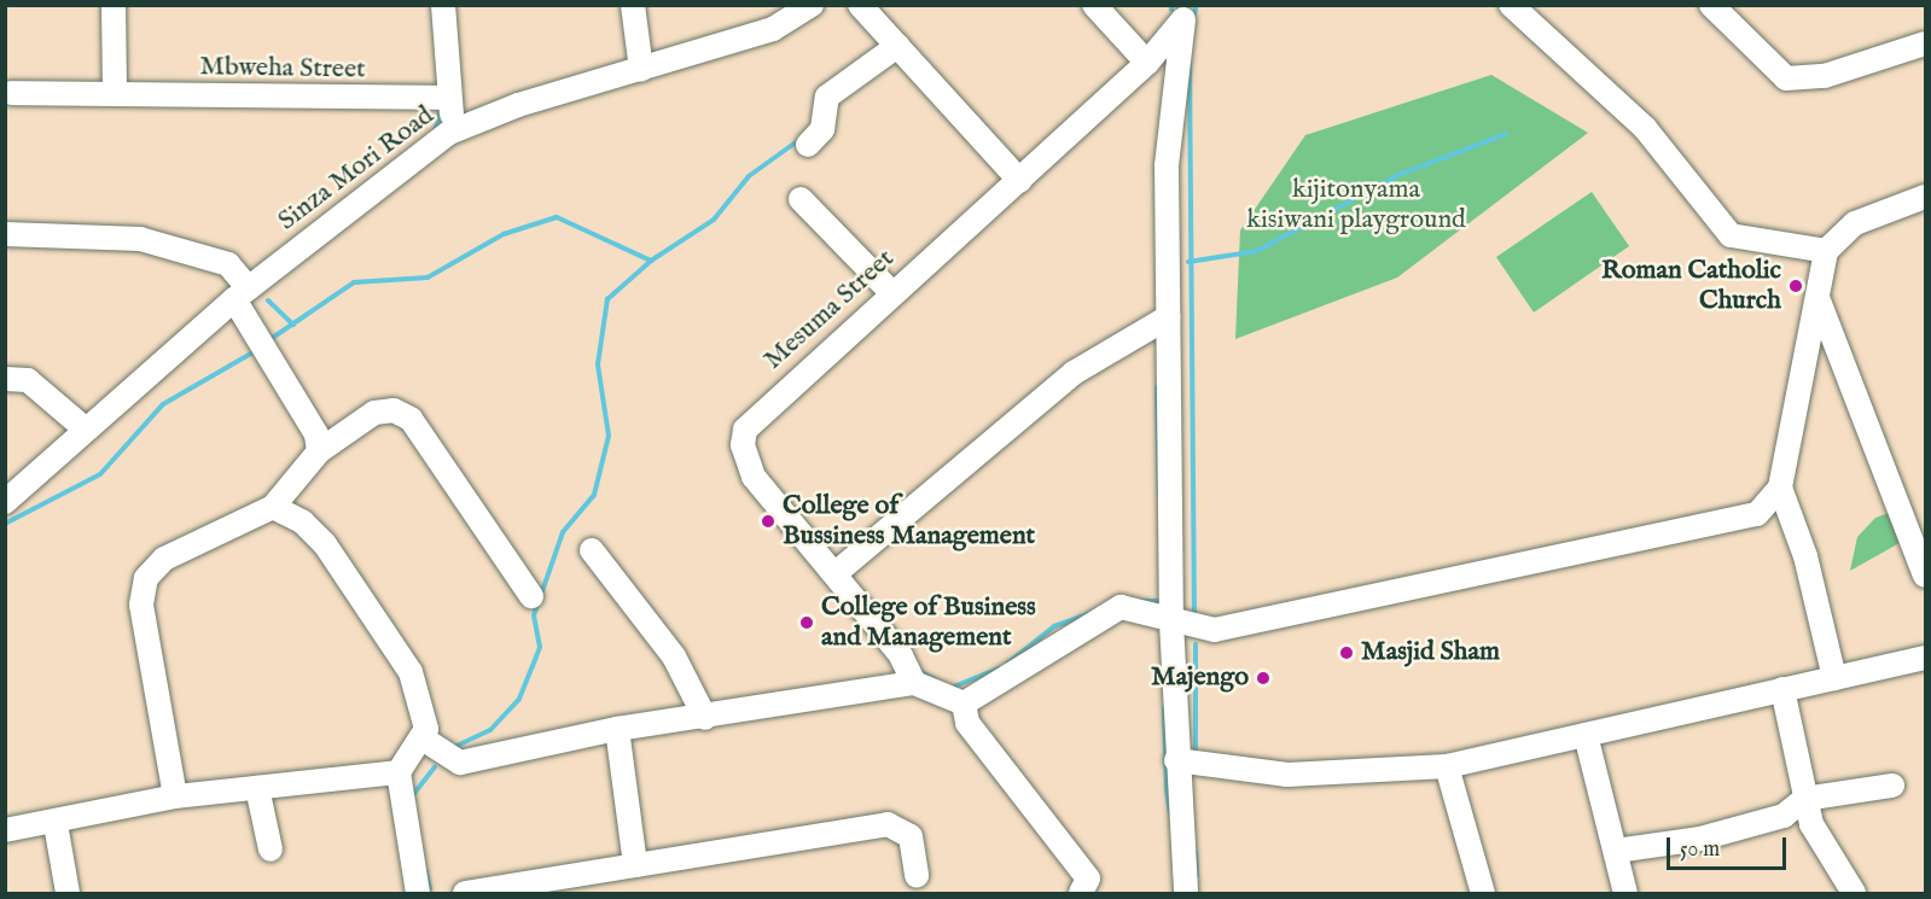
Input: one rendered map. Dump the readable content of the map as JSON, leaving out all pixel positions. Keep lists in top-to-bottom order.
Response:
{
  "streets": {
    "street": ["Mbweha Street", "Sinza Mori Road", "Mesuma Street"]
  },
  "parks": ["kijitonyama kisiwani playground"],
  "places": [
    "Roman Catholic Church",
    "College of Bussiness Management",
    "College of Business and Management",
    "Masjid Sham",
    "Majengo"
  ],
  "scale_bar": "50 m"
}
